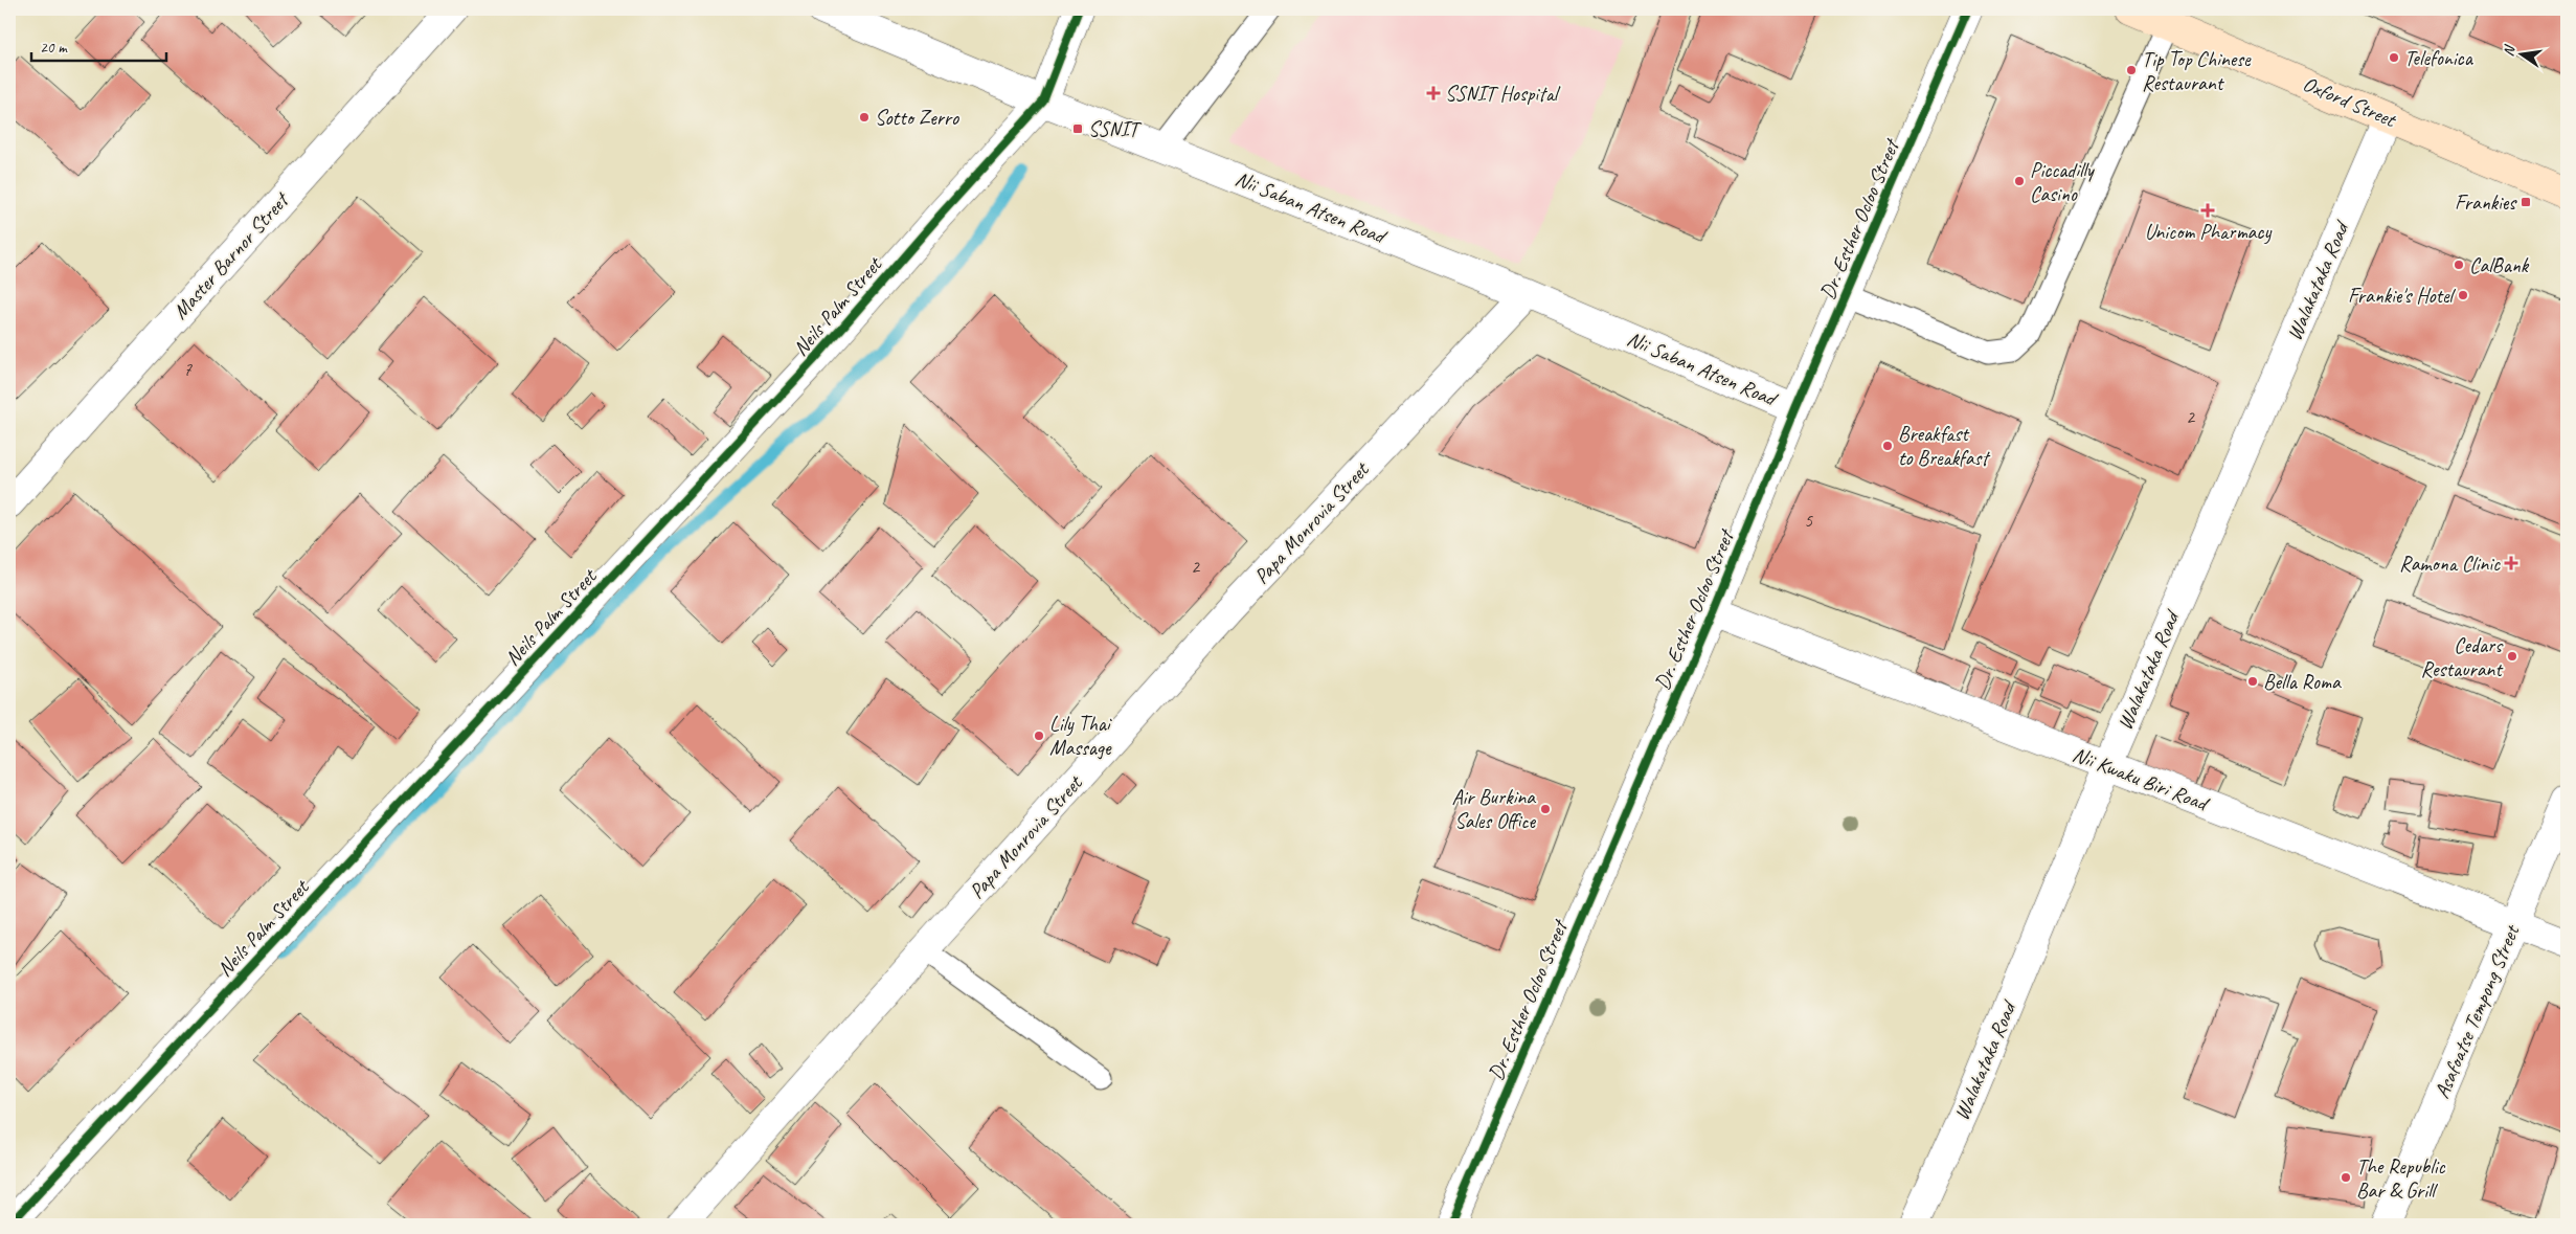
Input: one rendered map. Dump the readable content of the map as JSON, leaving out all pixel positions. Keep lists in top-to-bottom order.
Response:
{
  "streets": {
    "main road": ["Oxford Street"],
    "street": [
      "Nii Saban Atsen Road",
      "Dr. Esther Ocloo Street",
      "Master Barnor Street",
      "Walakataka Road",
      "Neils Palm Street",
      "Papa Monrovia Street",
      "Nii Kwaku Biri Road",
      "Asafoatse Tempong Street"
    ]
  },
  "crossings": [
    ["Oxford Street", "Walakataka Road"],
    ["Nii Saban Atsen Road", "Dr. Esther Ocloo Street"],
    ["Nii Saban Atsen Road", "Neils Palm Street"],
    ["Nii Saban Atsen Road", "Papa Monrovia Street"],
    ["Dr. Esther Ocloo Street", "Nii Kwaku Biri Road"],
    ["Walakataka Road", "Nii Kwaku Biri Road"],
    ["Nii Kwaku Biri Road", "Asafoatse Tempong Street"]
  ],
  "places": {
    "other": [
      "Telefonica",
      "Tip Top Chinese Restaurant",
      "Sotto Zerro",
      "Piccadilly Casino",
      "CalBank",
      "Frankie's Hotel",
      "Breakfast to Breakfast",
      "Cedars Restaurant",
      "Bella Roma",
      "Lily Thai Massage",
      "Air Burkina Sales Office",
      "The Republic Bar & Grill"
    ],
    "health": ["SSNIT Hospital", "Unicom Pharmacy", "Ramona Clinic"],
    "transit": ["SSNIT", "Frankies"]
  },
  "house_numbers": [
    "7",
    "2",
    "5",
    "2"
  ],
  "scale_bar": "20 m",
  "north": "left"
}
